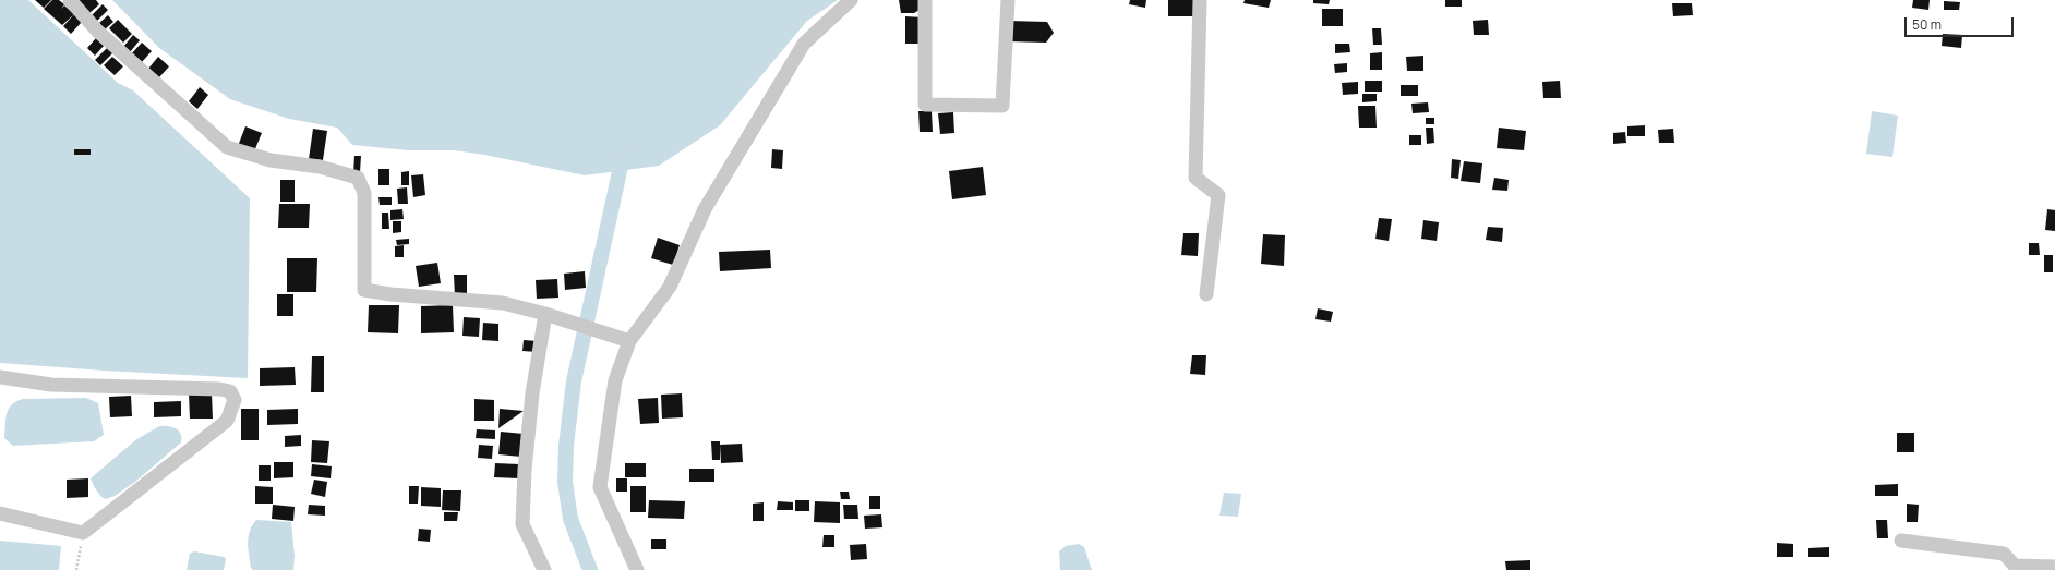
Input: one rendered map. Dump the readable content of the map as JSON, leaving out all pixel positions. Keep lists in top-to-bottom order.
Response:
{
  "scale_bar": "50 m"
}
